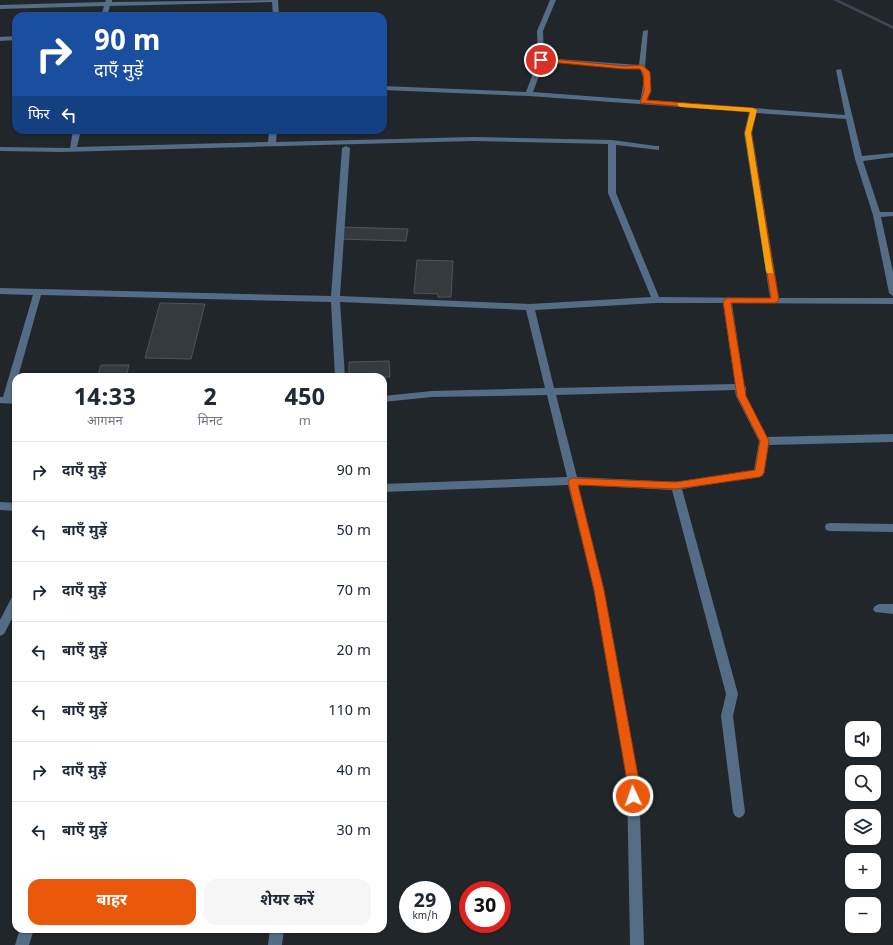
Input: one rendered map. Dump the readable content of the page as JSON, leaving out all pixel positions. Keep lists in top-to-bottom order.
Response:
{
  "page": {
    "turn": ["90 m", "दाएँ मुड़ें"],
    "then": "फिर",
    "eta": [
      "14:33",
      "आगमन",
      "2",
      "मिनट",
      "450",
      "m"
    ],
    "list": [
      {
        "name": "दाएँ मुड़ें",
        "value": "90 m"
      },
      {
        "name": "बाएँ मुड़ें",
        "value": "50 m"
      },
      {
        "name": "दाएँ मुड़ें",
        "value": "70 m"
      },
      {
        "name": "बाएँ मुड़ें",
        "value": "20 m"
      },
      {
        "name": "बाएँ मुड़ें",
        "value": "110 m"
      },
      {
        "name": "दाएँ मुड़ें",
        "value": "40 m"
      },
      {
        "name": "बाएँ मुड़ें",
        "value": "30 m"
      }
    ],
    "map_buttons": ["+", "−"],
    "buttons": ["बाहर", "शेयर करें"],
    "speed": "29 km/h",
    "limit": "30"
  }
}
